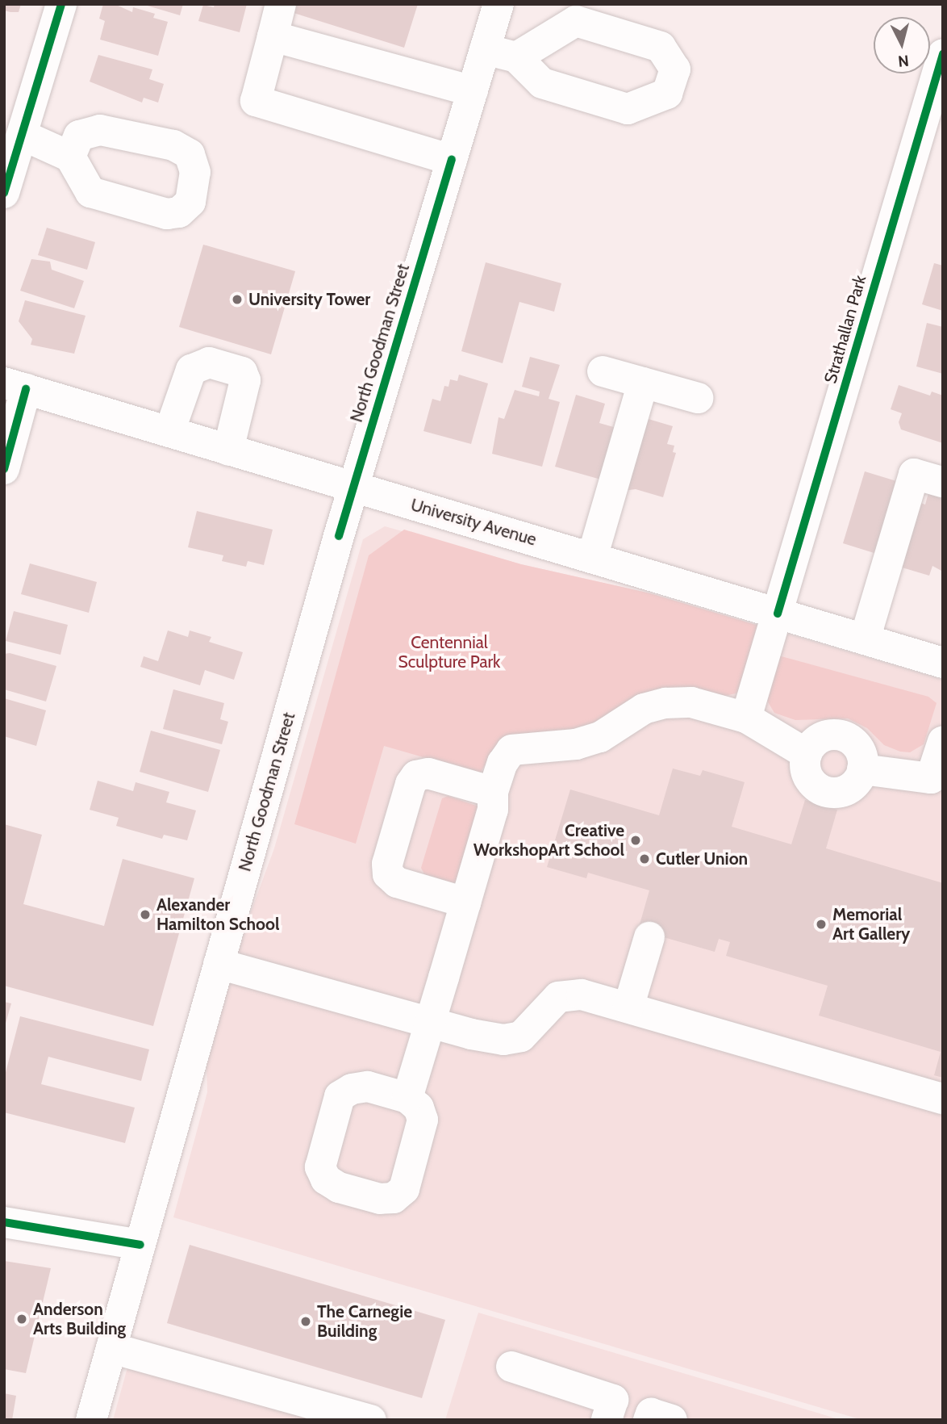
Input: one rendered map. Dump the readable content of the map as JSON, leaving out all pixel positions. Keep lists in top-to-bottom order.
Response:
{
  "streets": {
    "main road": ["Strathallan Park", "North Goodman Street", "University Avenue"]
  },
  "crossings": [
    ["Strathallan Park", "University Avenue"],
    ["North Goodman Street", "University Avenue"]
  ],
  "parks": ["Centennial Sculpture Park"],
  "places": [
    "University Tower",
    "Creative WorkshopArt School",
    "Cutler Union",
    "Alexander Hamilton School",
    "Memorial Art Gallery",
    "Anderson Arts Building",
    "The Carnegie Building"
  ],
  "north": "bottom"
}
